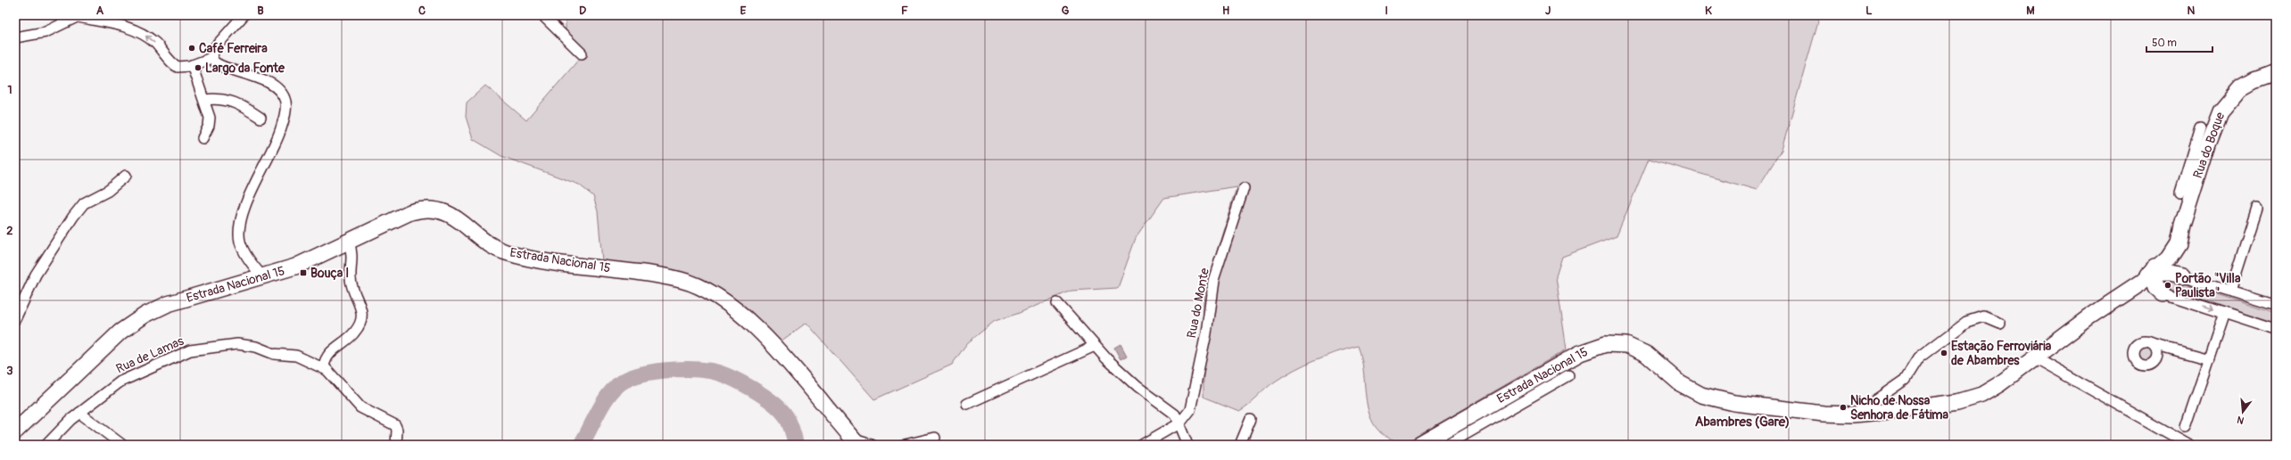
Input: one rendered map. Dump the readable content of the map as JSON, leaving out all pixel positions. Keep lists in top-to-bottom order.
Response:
{
  "streets": {
    "main road": ["Rua do Boque", "Estrada Nacional 15"],
    "street": ["Rua do Monte", "Rua de Lamas"]
  },
  "crossings": [
    ["Rua do Boque", "Estrada Nacional 15"]
  ],
  "districts": ["Abambres (Gare)"],
  "places": {
    "other": [
      "Café Ferreira",
      "Largo da Fonte",
      "Portão \"Villa Paulista\"",
      "Estação Ferroviária de Abambres",
      "Nicho de Nossa Senhora de Fátima"
    ],
    "transit": ["Bouça I"]
  },
  "scale_bar": "50 m",
  "north": "bottom",
  "grid": {
    "columns": [
      "A",
      "B",
      "C",
      "D",
      "E",
      "F",
      "G",
      "H",
      "I",
      "J",
      "K",
      "L",
      "M",
      "N"
    ],
    "rows": ["1", "2", "3"]
  }
}
